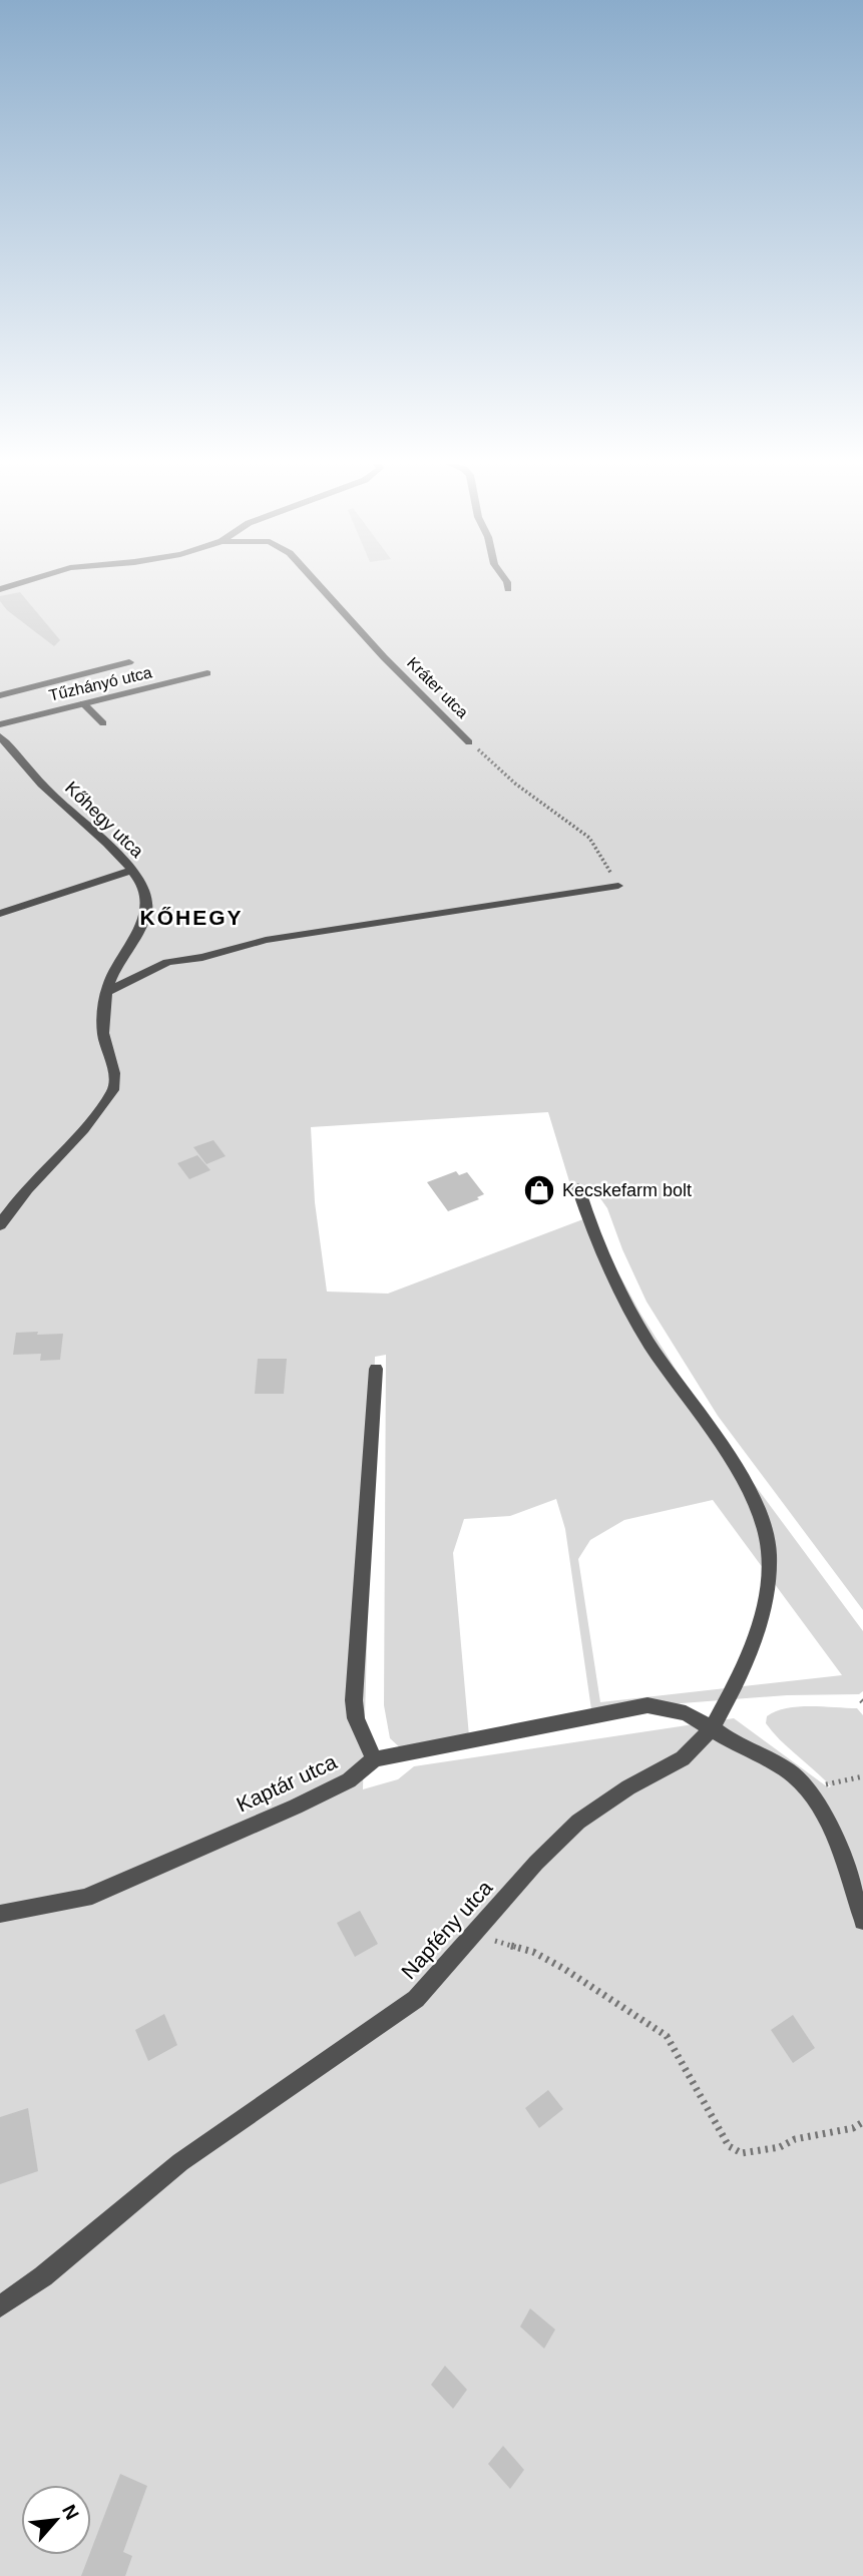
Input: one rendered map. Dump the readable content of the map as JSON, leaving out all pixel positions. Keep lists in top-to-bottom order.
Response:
{
  "streets": {
    "street": [
      "Tűzhányó utca",
      "Kráter utca",
      "Kőhegy utca",
      "Kaptár utca",
      "Napfény utca"
    ]
  },
  "districts": ["KŐHEGY"],
  "places": {
    "shop": ["Kecskefarm bolt"]
  },
  "north": "top right"
}
